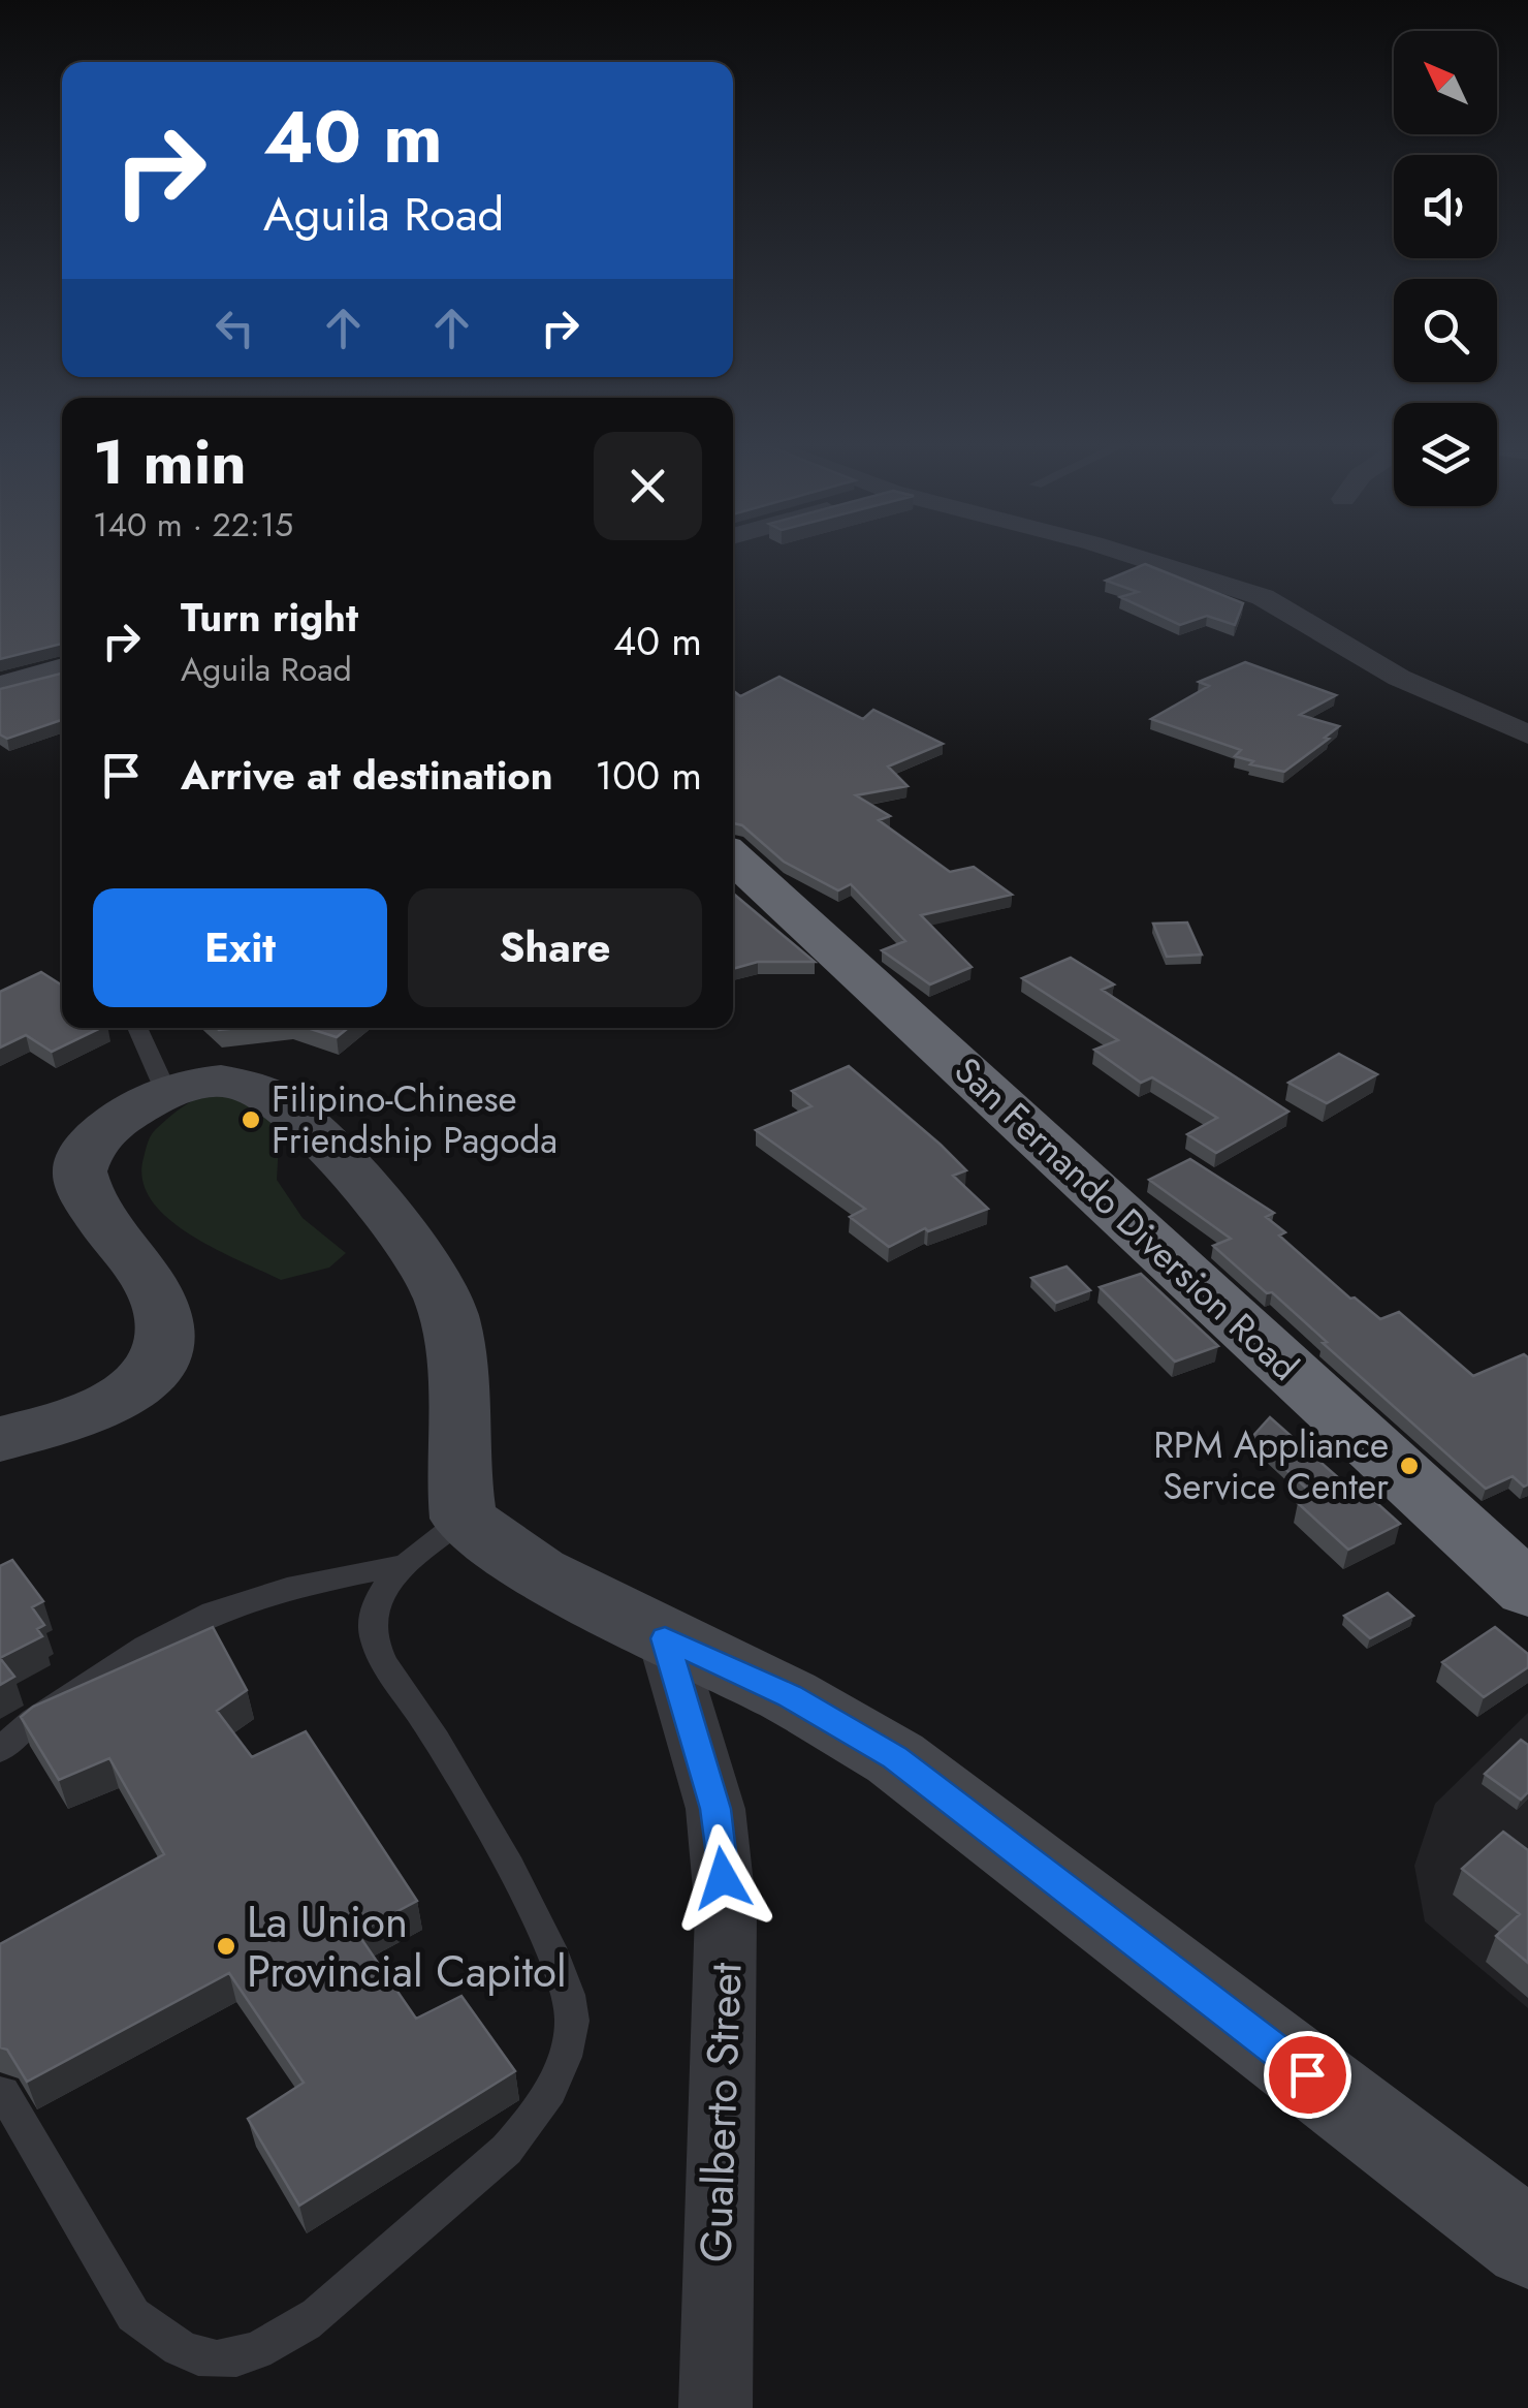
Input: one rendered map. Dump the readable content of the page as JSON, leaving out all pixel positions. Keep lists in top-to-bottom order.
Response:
{
  "streets": {
    "highway": ["San Fernando Diversion Road"],
    "street": ["Gualberto Street"]
  },
  "places": ["Filipino-Chinese Friendship Pagoda", "RPM Appliance Service Center", "La Union Provincial Capitol"],
  "north": "top left",
  "page": {
    "turn": ["40 m", "Aguila Road"],
    "heading": ["1 min", "140 m · 22:15"],
    "list": [
      {
        "name": "Turn right",
        "note": "Aguila Road",
        "value": "40 m"
      },
      {
        "name": "Arrive at destination",
        "value": "100 m"
      }
    ],
    "buttons": ["Exit", "Share"]
  }
}
